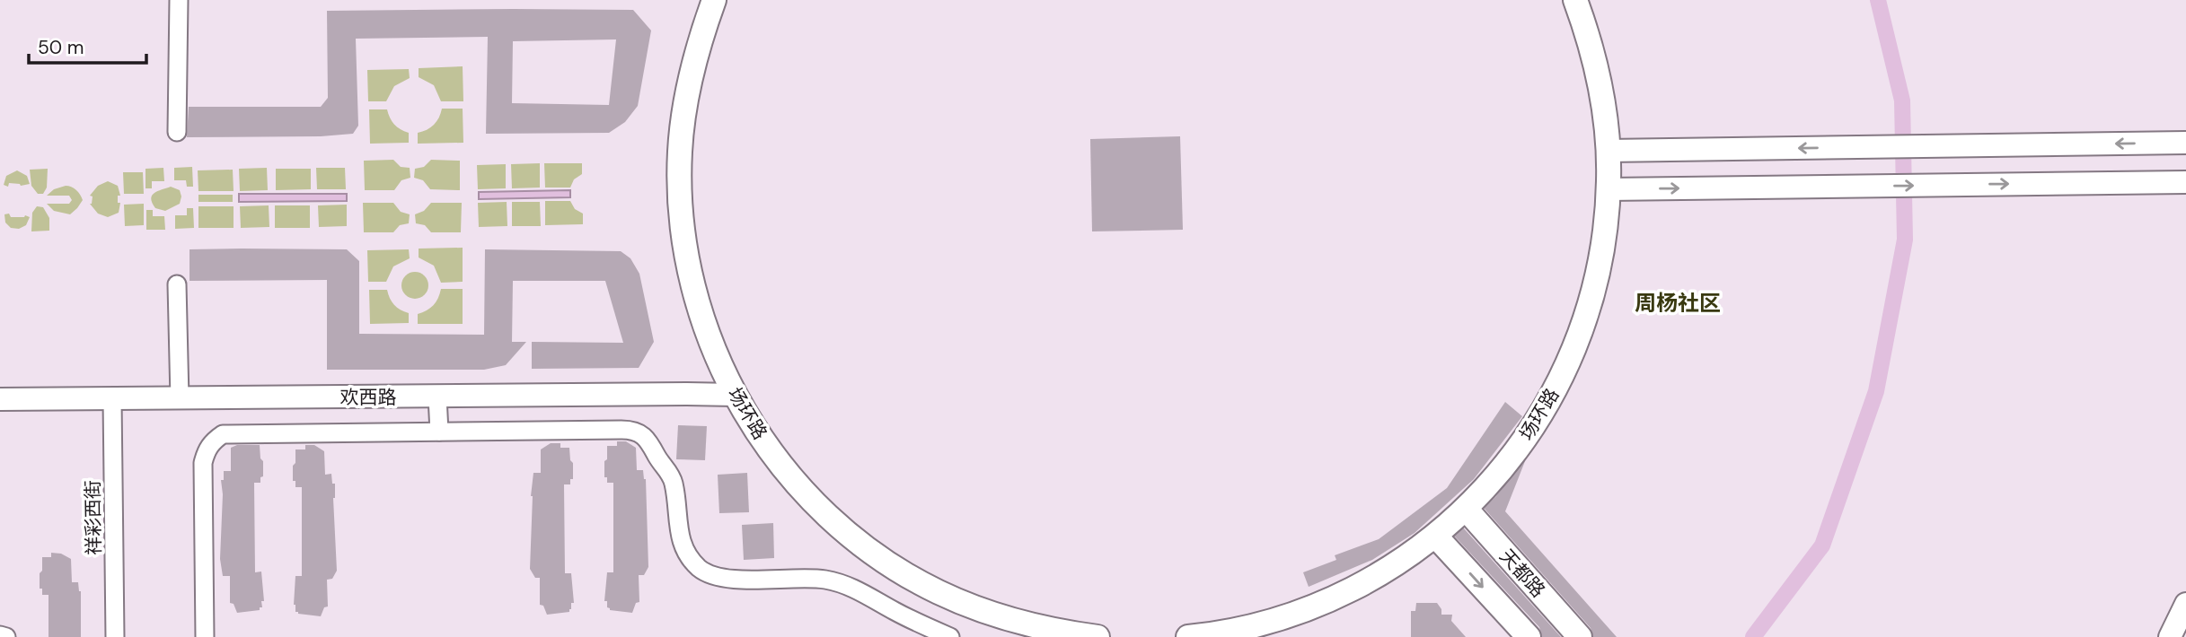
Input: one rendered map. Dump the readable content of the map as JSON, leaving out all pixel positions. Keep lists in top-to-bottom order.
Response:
{
  "streets": {
    "main road": ["场环路", "天都路"],
    "street": ["欢西路", "祥彩西街"]
  },
  "crossings": [
    ["欢西路", "场环路"],
    ["欢西路", "祥彩西街"],
    ["场环路", "天都路"]
  ],
  "districts": ["周杨社区"],
  "scale_bar": "50 m"
}
